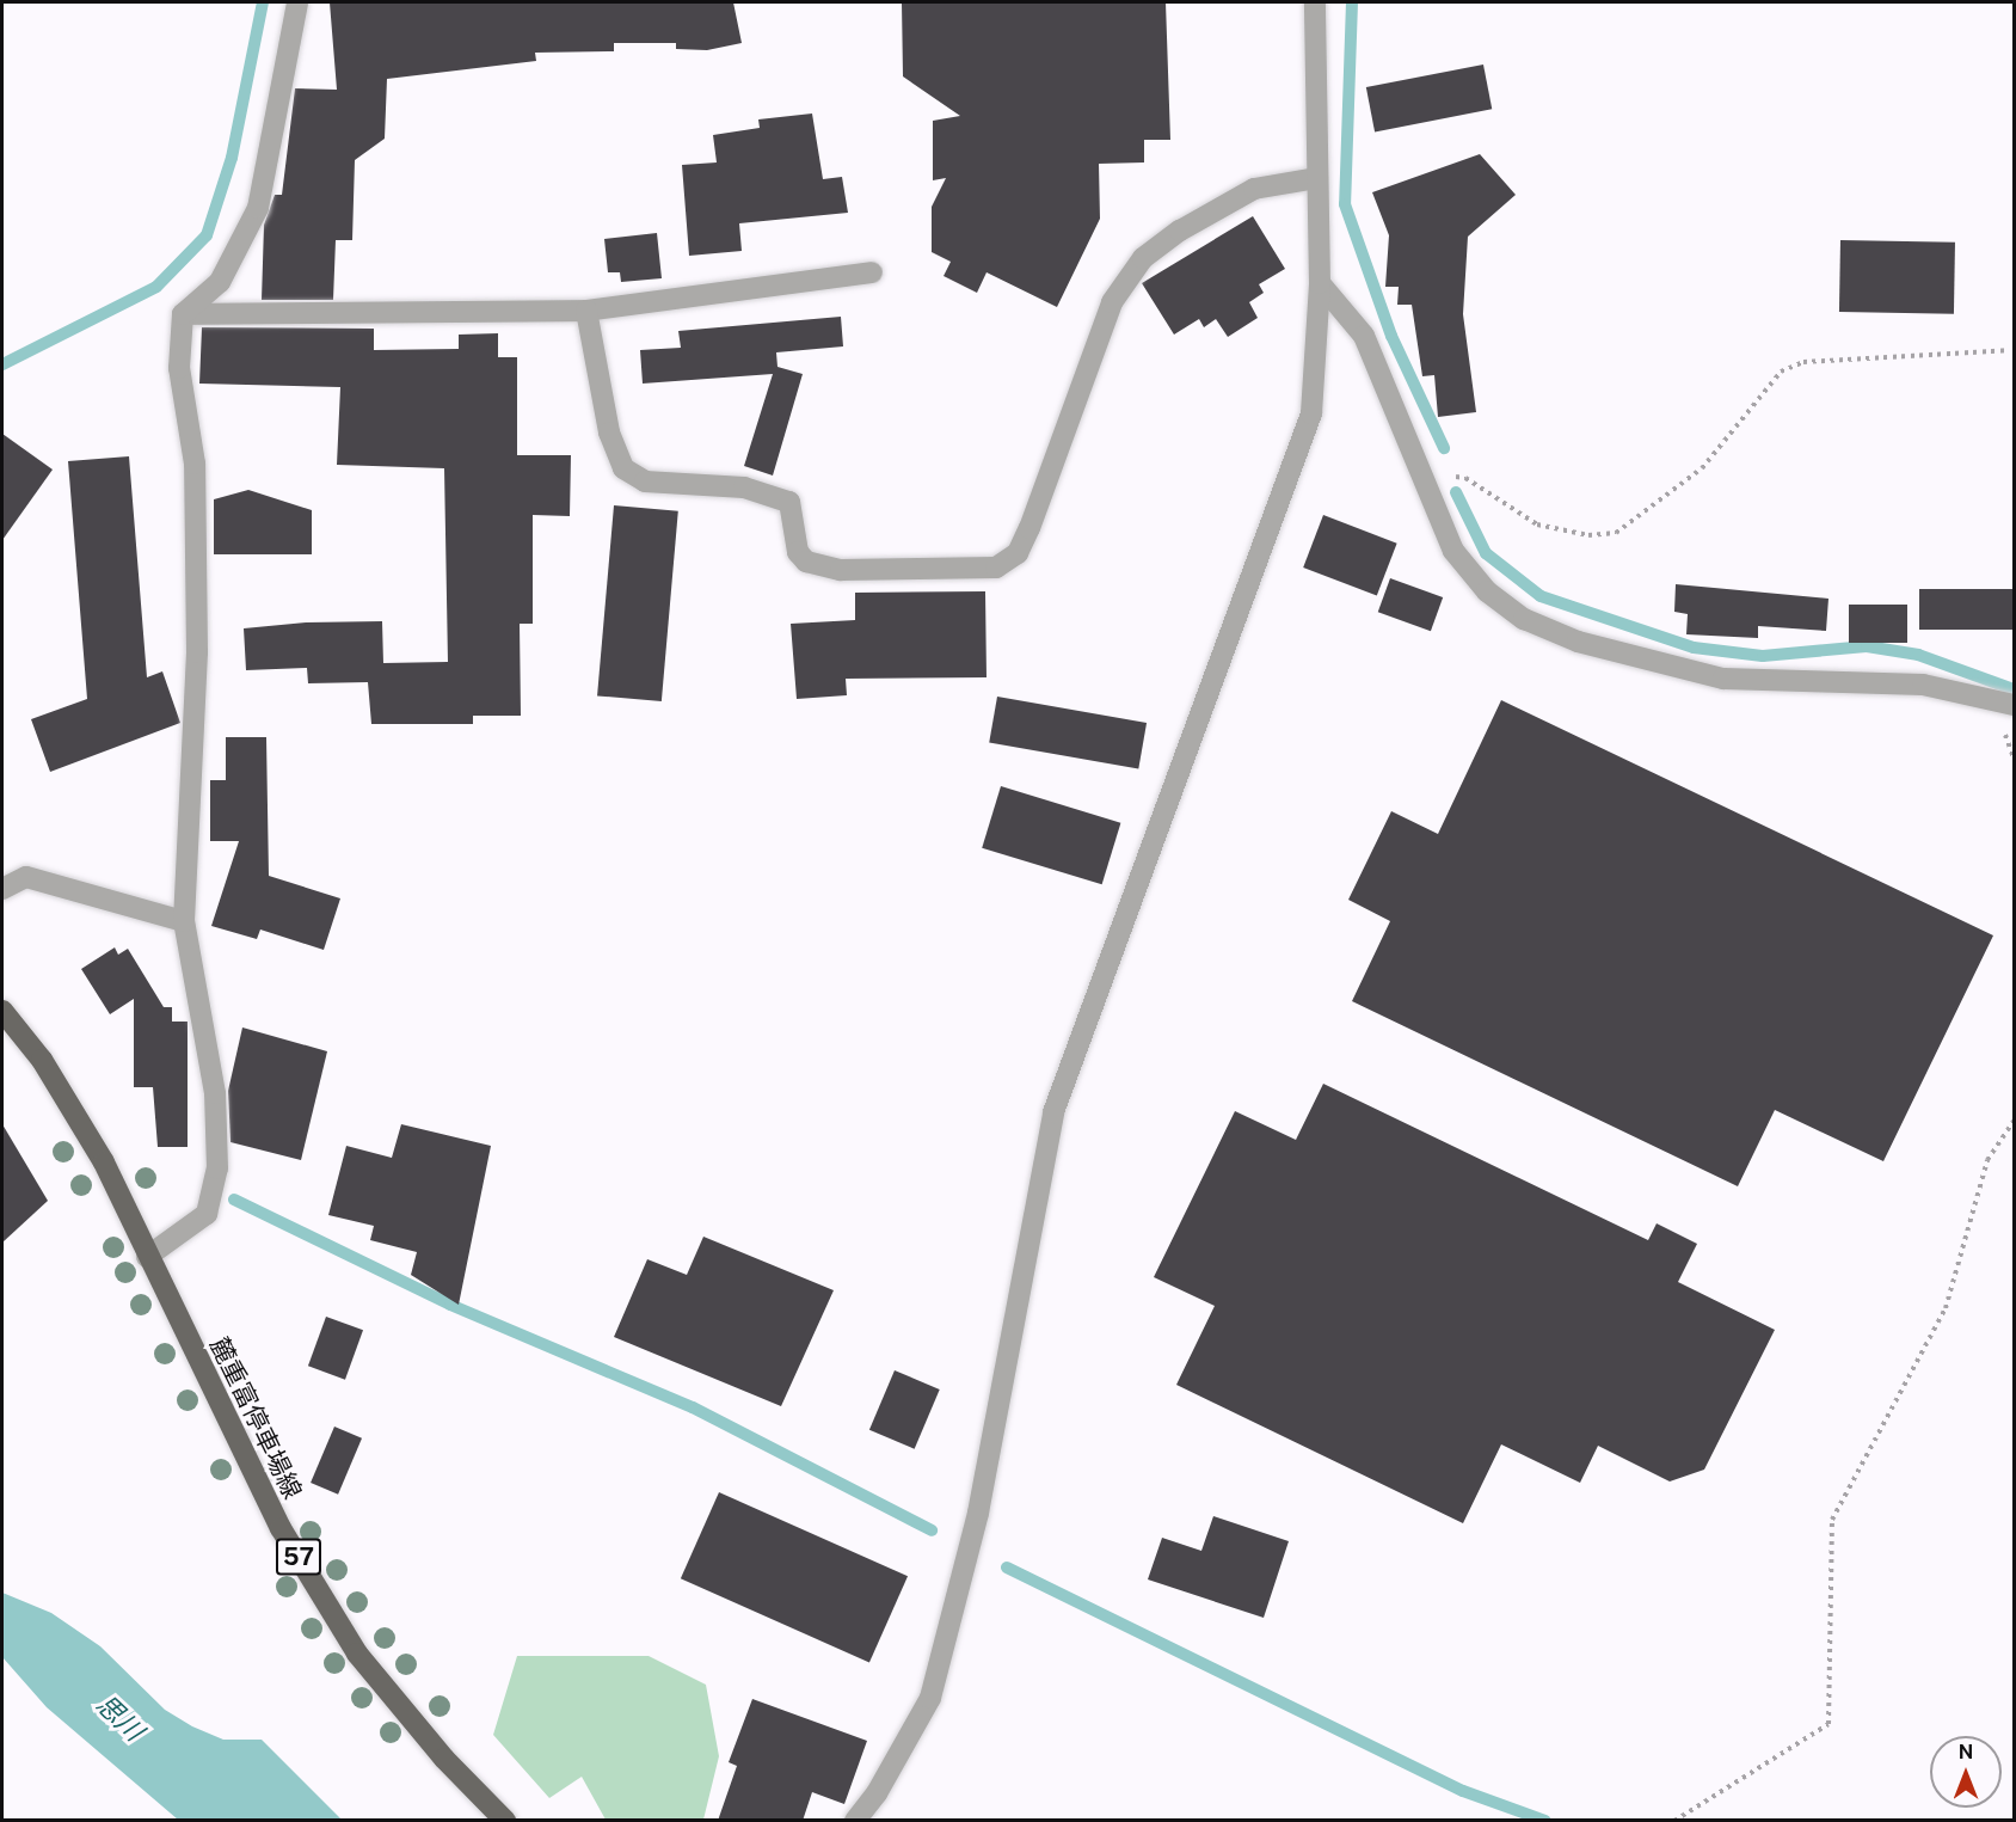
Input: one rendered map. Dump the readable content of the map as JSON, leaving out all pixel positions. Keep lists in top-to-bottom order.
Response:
{
  "streets": {
    "main road": ["麓重富停車場線", "57"]
  },
  "water": ["思川"],
  "north": "top"
}
